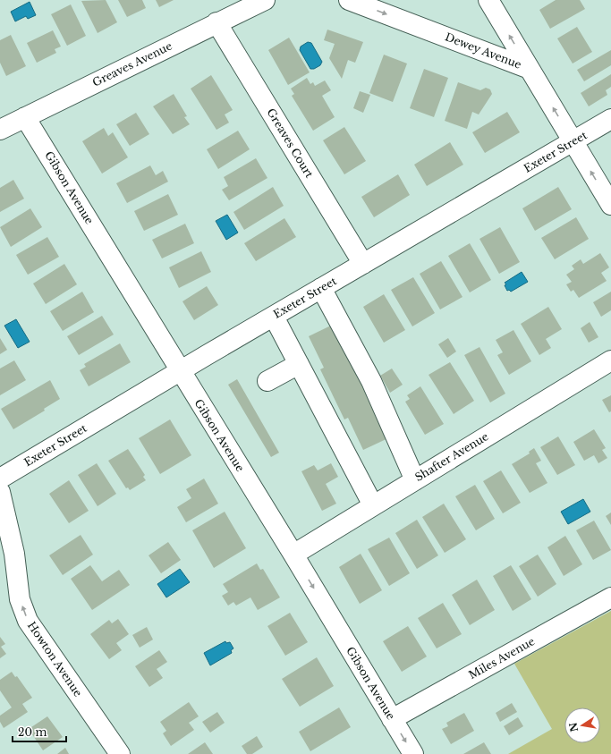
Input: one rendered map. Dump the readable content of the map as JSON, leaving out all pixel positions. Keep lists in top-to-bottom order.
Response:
{
  "streets": {
    "street": [
      "Dewey Avenue",
      "Greaves Avenue",
      "Greaves Court",
      "Exeter Street",
      "Gibson Avenue",
      "Shafter Avenue",
      "Miles Avenue",
      "Howton Avenue"
    ]
  },
  "crossings": [
    ["Dewey Avenue", "Exeter Street"],
    ["Greaves Avenue", "Greaves Court"],
    ["Greaves Avenue", "Gibson Avenue"],
    ["Greaves Court", "Exeter Street"],
    ["Exeter Street", "Gibson Avenue"],
    ["Gibson Avenue", "Shafter Avenue"],
    ["Gibson Avenue", "Miles Avenue"]
  ],
  "one_way": ["Howton Avenue"],
  "scale_bar": "20 m",
  "north": "left"
}
